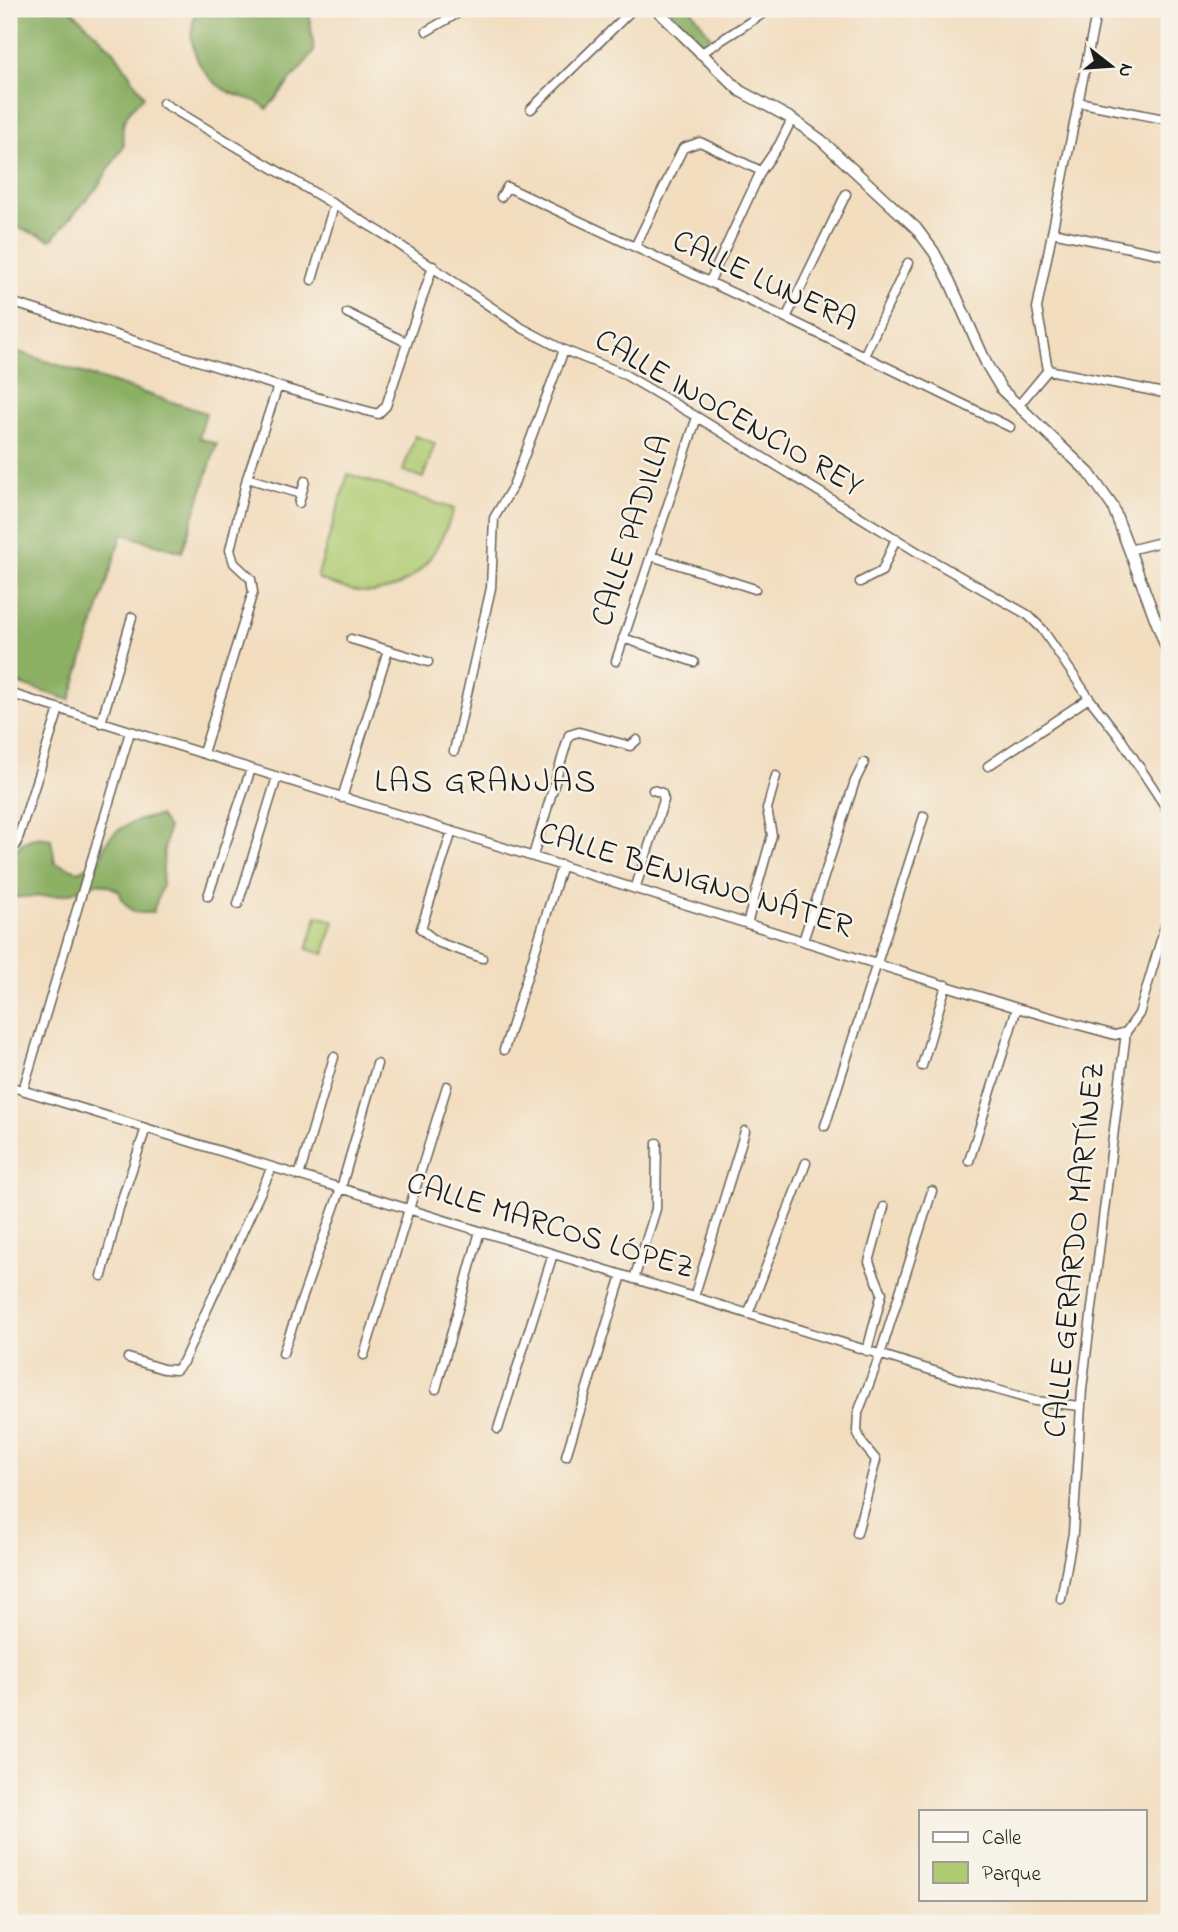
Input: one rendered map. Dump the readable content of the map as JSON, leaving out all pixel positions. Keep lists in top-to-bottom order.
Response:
{
  "streets": {
    "street": [
      "CALLE LUNERA",
      "CALLE INOCENCIO REY",
      "CALLE PADILLA",
      "CALLE BENIGNO NÁTER",
      "CALLE MARCOS LÓPEZ",
      "CALLE GERARDO MARTÍNEZ"
    ]
  },
  "crossings": [
    ["CALLE INOCENCIO REY", "CALLE PADILLA"],
    ["CALLE BENIGNO NÁTER", "CALLE GERARDO MARTÍNEZ"],
    ["CALLE MARCOS LÓPEZ", "CALLE GERARDO MARTÍNEZ"]
  ],
  "districts": ["LAS GRANJAS"],
  "legend": ["Calle", "Parque"],
  "north": "right"
}
